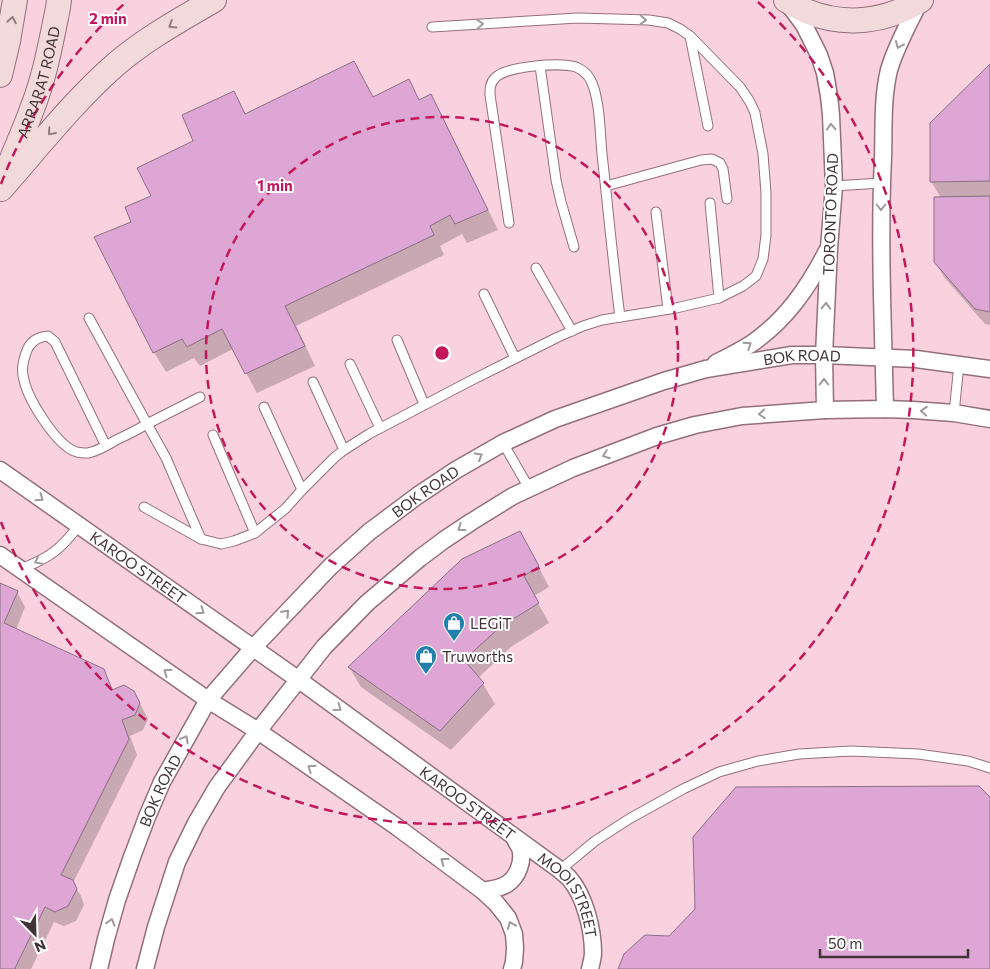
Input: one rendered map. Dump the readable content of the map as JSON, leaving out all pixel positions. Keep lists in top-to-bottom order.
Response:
{
  "streets": {
    "street": [
      "ARRARAT ROAD",
      "TORONTO ROAD",
      "BOK ROAD",
      "KAROO STREET",
      "MOOI STREET"
    ]
  },
  "crossings": [
    ["TORONTO ROAD", "BOK ROAD"],
    ["BOK ROAD", "KAROO STREET"],
    ["KAROO STREET", "MOOI STREET"]
  ],
  "places": {
    "shop": ["LEGiT", "Truworths"]
  },
  "scale_bar": "50 m",
  "north": "bottom right",
  "rings": ["2 min", "1 min"]
}
